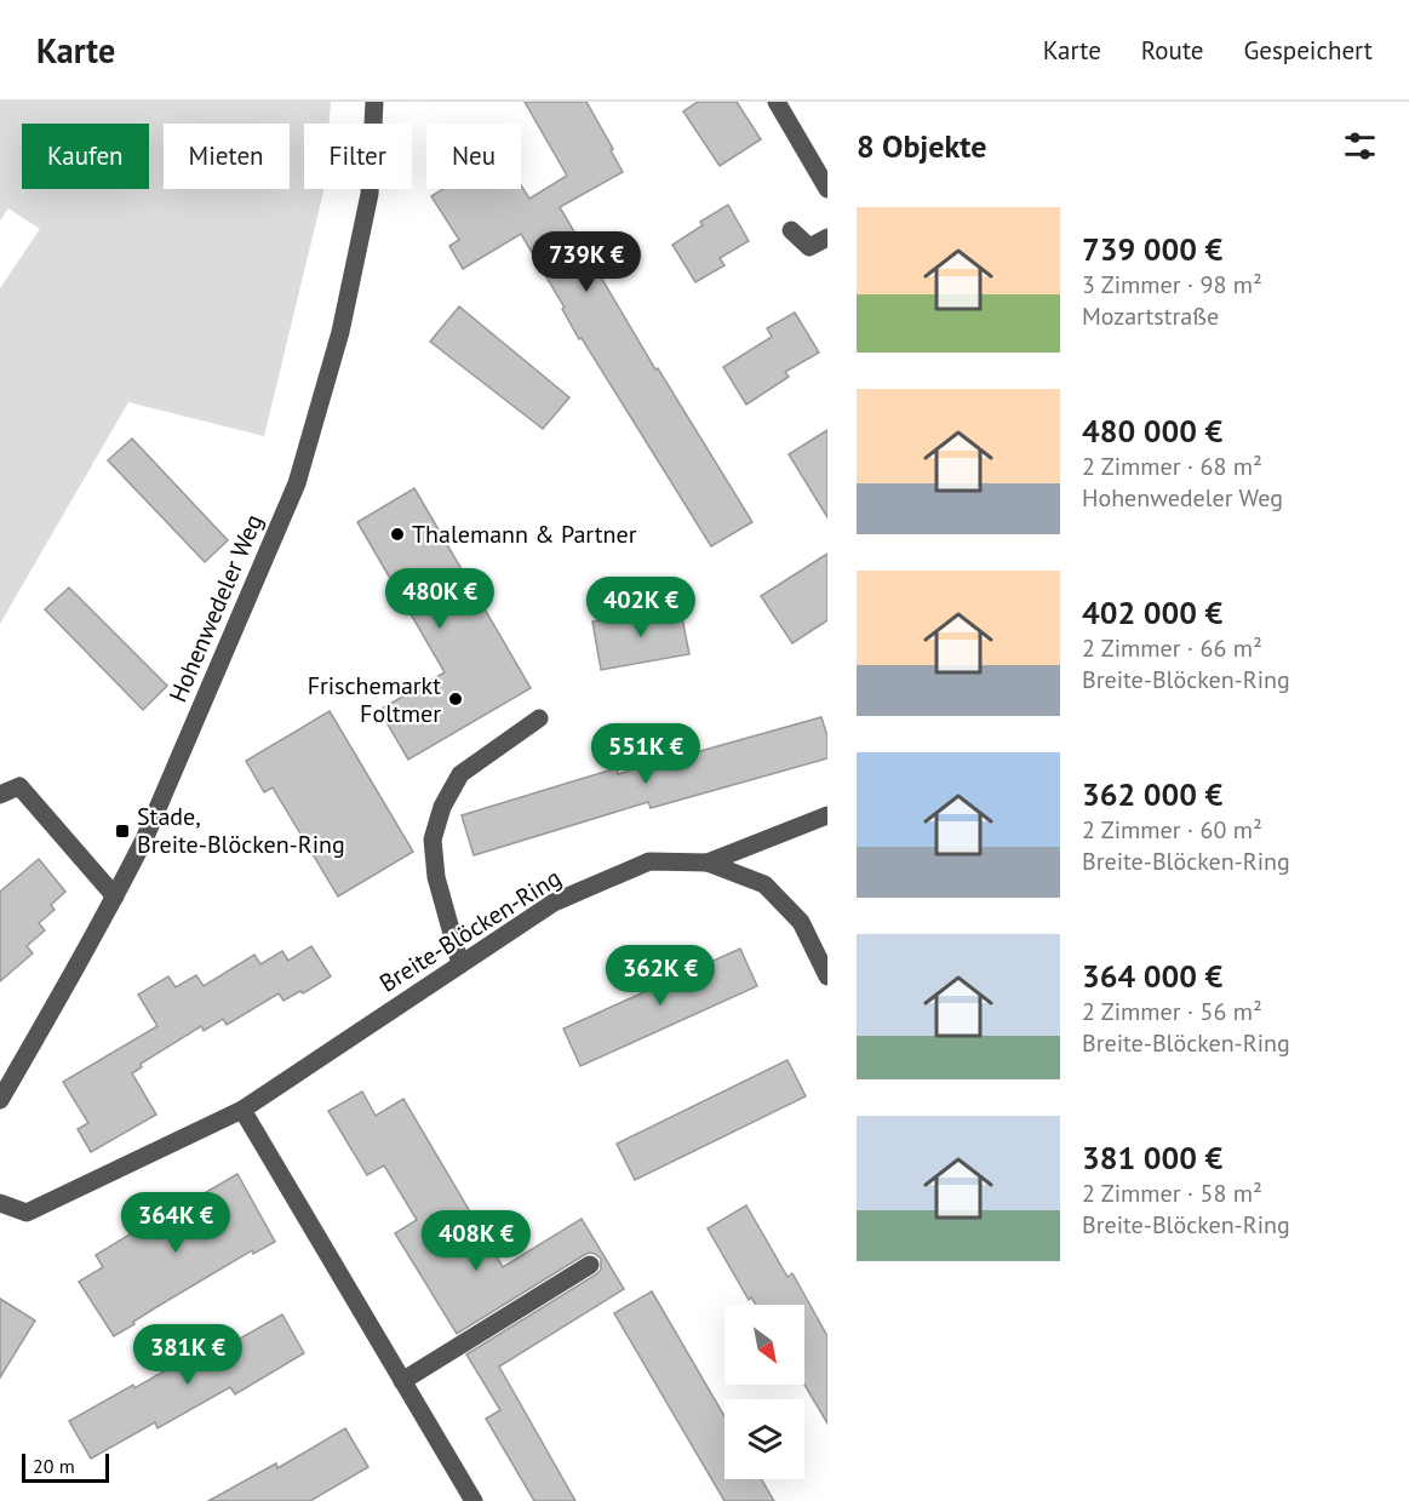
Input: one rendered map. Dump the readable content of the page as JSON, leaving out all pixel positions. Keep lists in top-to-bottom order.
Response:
{
  "streets": {
    "street": ["Hohenwedeler Weg", "Breite-Blöcken-Ring"]
  },
  "places": {
    "other": ["Thalemann & Partner", "Frischemarkt Foltmer"],
    "transit": ["Stade, Breite-Blöcken-Ring"]
  },
  "scale_bar": "20 m",
  "north": "bottom right",
  "page": {
    "header": "Karte",
    "nav": ["Karte", "Route", "Gespeichert"],
    "heading": "8 Objekte",
    "chip": [
      "Kaufen",
      "Mieten",
      "Filter",
      "Neu"
    ],
    "list": [
      {
        "name": "739 000 €",
        "note": "3 Zimmer · 98 m² · Mozartstraße"
      },
      {
        "name": "480 000 €",
        "note": "2 Zimmer · 68 m² · Hohenwedeler Weg"
      },
      {
        "name": "402 000 €",
        "note": "2 Zimmer · 66 m² · Breite-Blöcken-Ring"
      },
      {
        "name": "362 000 €",
        "note": "2 Zimmer · 60 m² · Breite-Blöcken-Ring"
      },
      {
        "name": "364 000 €",
        "note": "2 Zimmer · 56 m² · Breite-Blöcken-Ring"
      },
      {
        "name": "381 000 €",
        "note": "2 Zimmer · 58 m² · Breite-Blöcken-Ring"
      }
    ],
    "price": [
      "739K €",
      "480K €",
      "402K €",
      "551K €",
      "362K €",
      "364K €",
      "408K €",
      "381K €"
    ],
    "scale": "20 m"
  }
}
